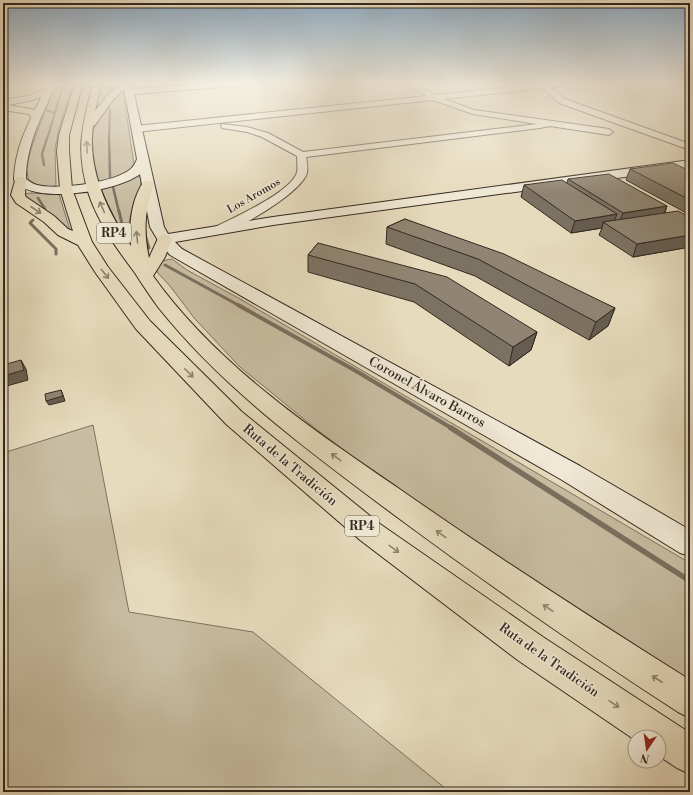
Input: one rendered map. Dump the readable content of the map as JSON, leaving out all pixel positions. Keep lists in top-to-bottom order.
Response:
{
  "streets": {
    "main road": ["RP4", "Coronel Álvaro Barros", "Ruta de la Tradición"],
    "street": ["Los Aromos"]
  },
  "north": "bottom"
}
